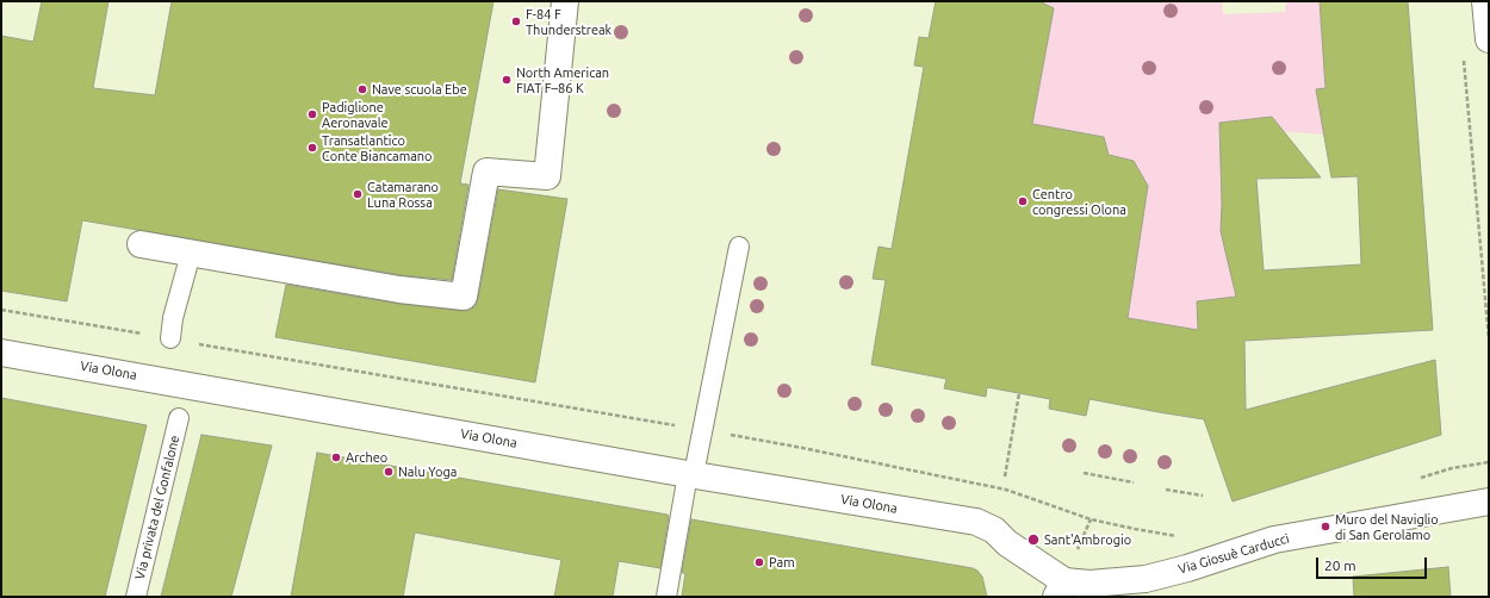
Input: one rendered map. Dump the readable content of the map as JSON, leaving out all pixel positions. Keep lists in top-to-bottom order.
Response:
{
  "streets": {
    "street": ["Via Olona", "Via Giosuè Carducci"],
    "lane": ["Via privata del Gonfalone"]
  },
  "crossings": [
    ["Via Olona", "Via Giosuè Carducci"]
  ],
  "places": [
    "F-84 F Thunderstreak",
    "North American FIAT F–86 K",
    "Nave scuola Ebe",
    "Padiglione Aeronavale",
    "Transatlantico Conte Biancamano",
    "Catamarano Luna Rossa",
    "Centro congressi Olona",
    "Archeo",
    "Nalu Yoga",
    "Muro del Naviglio di San Gerolamo",
    "Sant'Ambrogio",
    "Pam"
  ],
  "scale_bar": "20 m"
}
